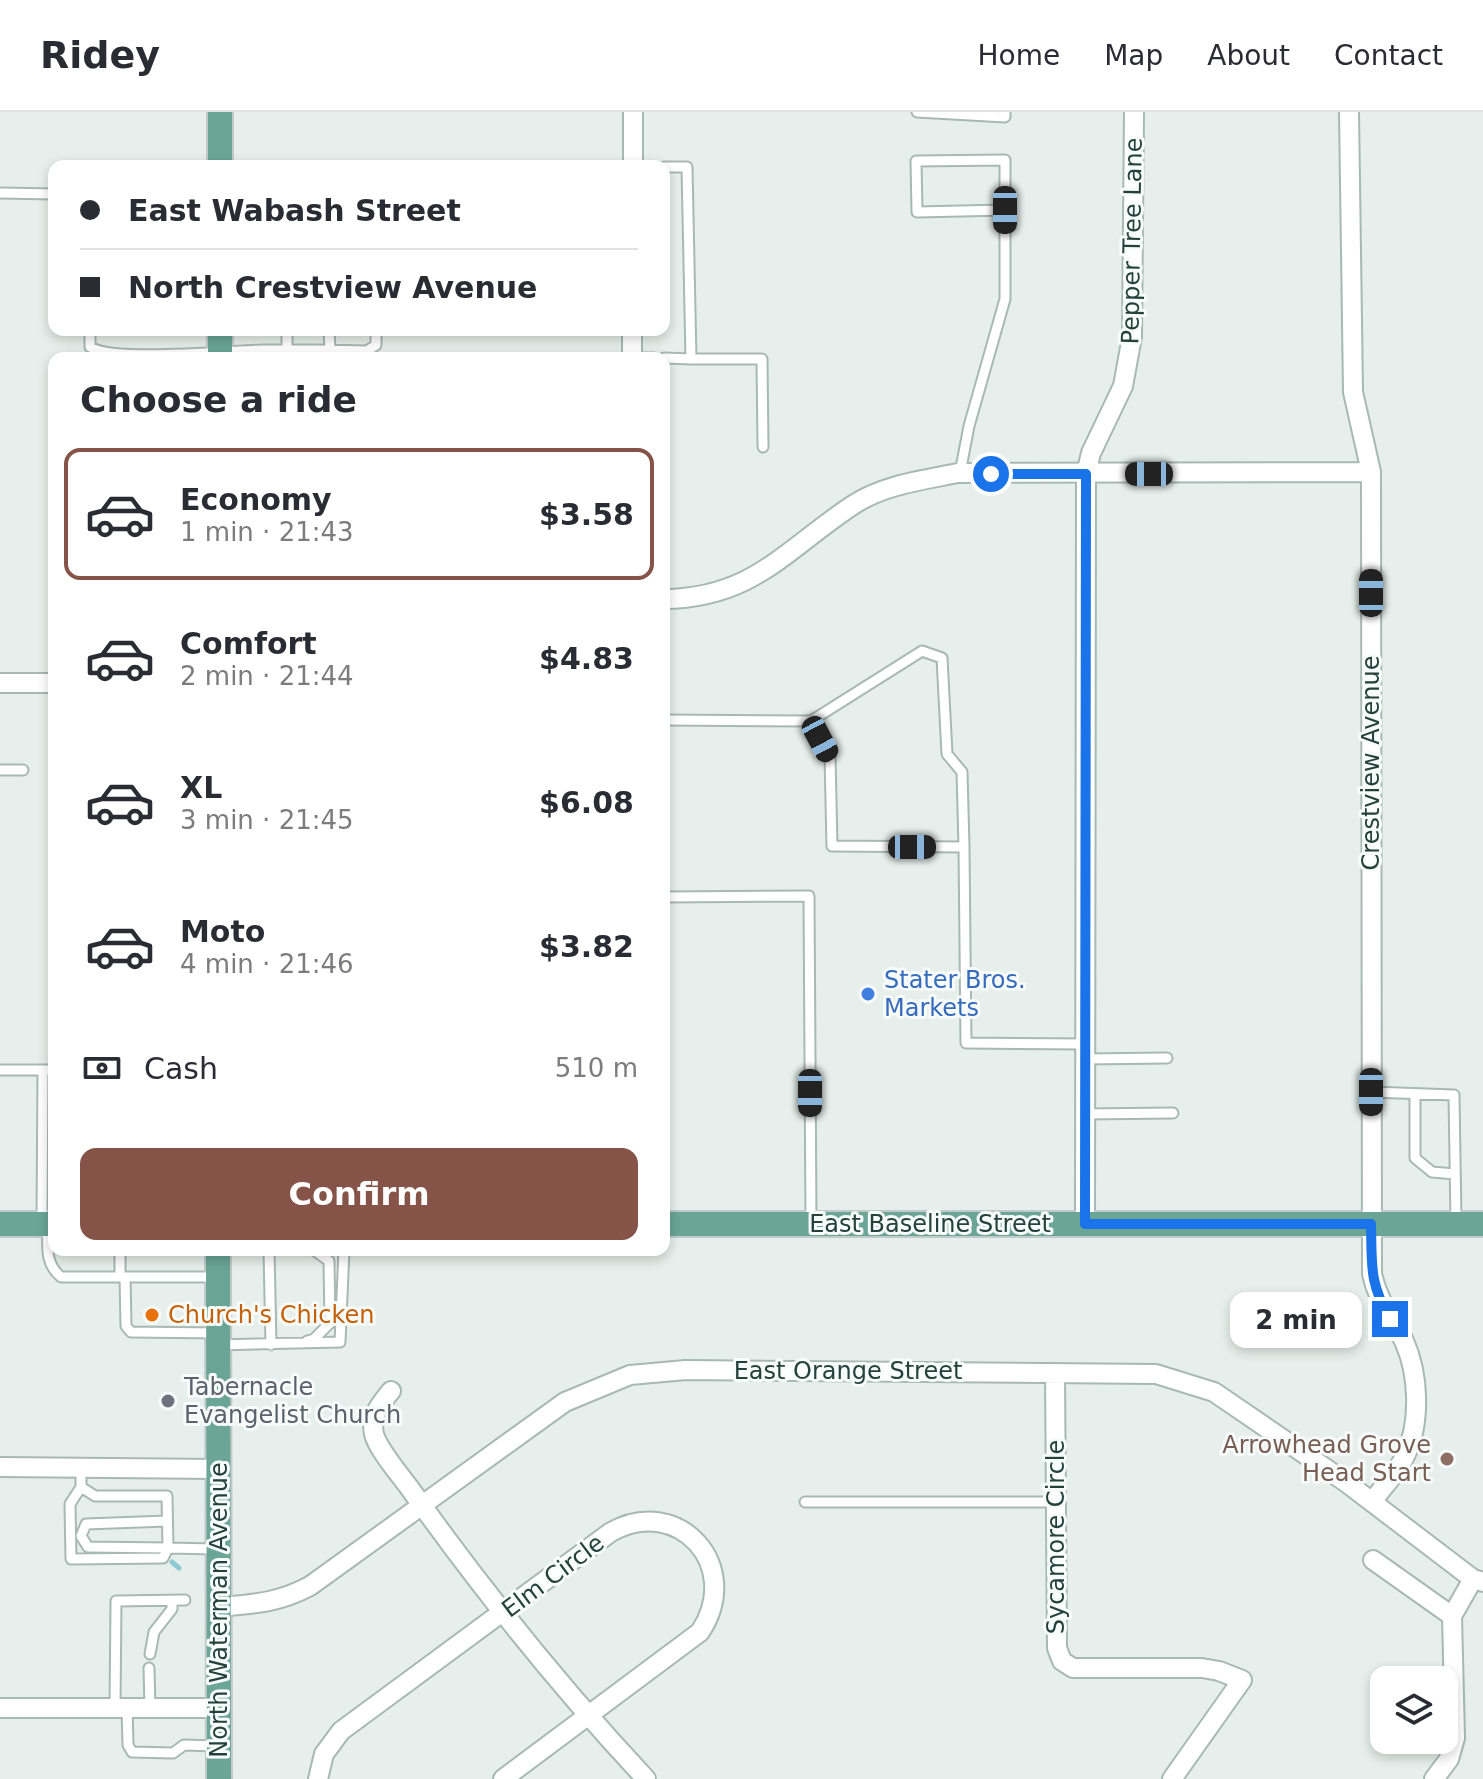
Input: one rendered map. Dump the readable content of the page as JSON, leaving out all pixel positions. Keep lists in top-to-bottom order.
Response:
{
  "streets": {
    "main road": ["East Baseline Street", "North Waterman Avenue"],
    "street": [
      "Pepper Tree Lane",
      "Crestview Avenue",
      "East Orange Street",
      "Sycamore Circle",
      "Elm Circle"
    ]
  },
  "crossings": [
    ["Pepper Tree Lane", "East Baseline Street"],
    ["Crestview Avenue", "East Baseline Street"],
    ["Crestview Avenue", "East Orange Street"],
    ["East Orange Street", "Sycamore Circle"],
    ["East Orange Street", "North Waterman Avenue"]
  ],
  "places": [
    "Stater Bros. Markets",
    "Church's Chicken",
    "Tabernacle Evangelist Church",
    "Arrowhead Grove Head Start"
  ],
  "page": {
    "header": "Ridey",
    "nav": [
      "Home",
      "Map",
      "About",
      "Contact"
    ],
    "banner": ["East Wabash Street", "North Crestview Avenue"],
    "heading": "Choose a ride",
    "list": [
      {
        "name": "Economy",
        "note": "1 min · 21:43",
        "value": "$3.58"
      },
      {
        "name": "Comfort",
        "note": "2 min · 21:44",
        "value": "$4.83"
      },
      {
        "name": "XL",
        "note": "3 min · 21:45",
        "value": "$6.08"
      },
      {
        "name": "Moto",
        "note": "4 min · 21:46",
        "value": "$3.82"
      }
    ],
    "pay": ["Cash", "510 m"],
    "buttons": "Confirm",
    "bubble": "2 min"
  }
}
